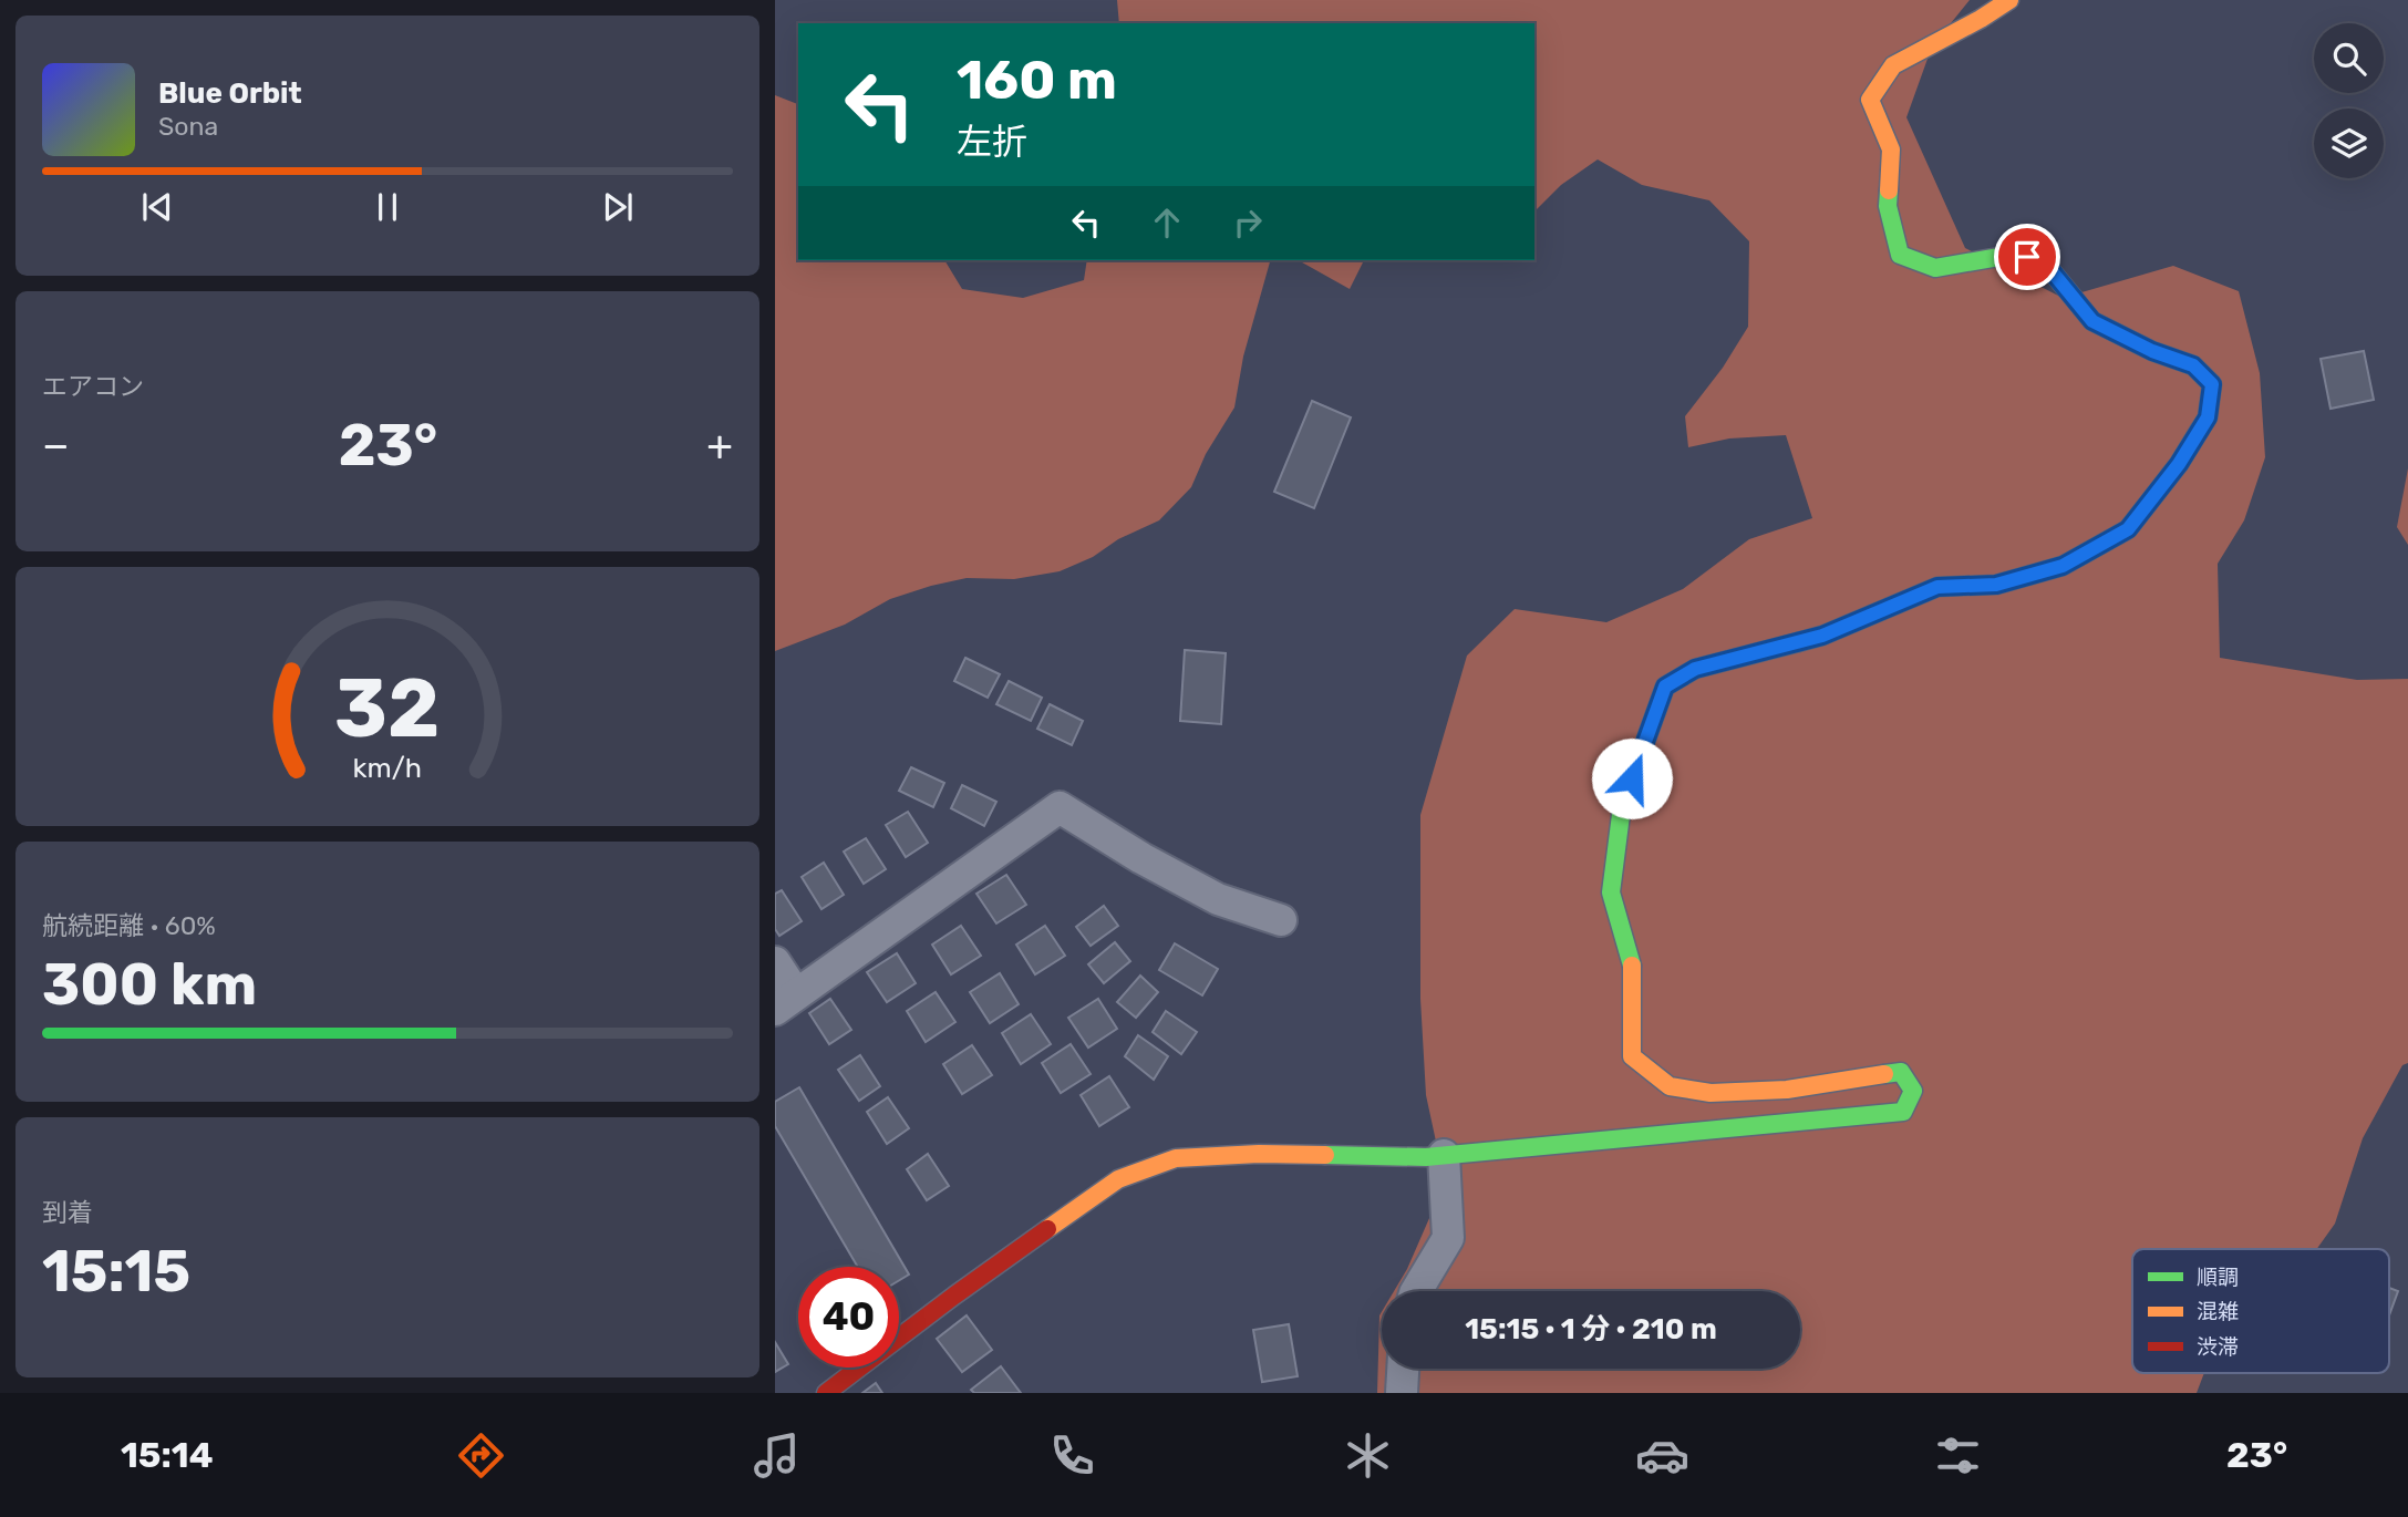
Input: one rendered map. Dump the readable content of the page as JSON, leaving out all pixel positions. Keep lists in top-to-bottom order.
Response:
{
  "legend": ["順調", "混雑", "渋滞"],
  "page": {
    "turn": ["160 m", "左折"],
    "song": ["Blue Orbit", "Sona"],
    "tile": [
      "エアコン",
      ["航続距離 · 60%", "300 km"],
      ["到着", "15:15"]
    ],
    "heat": ["−", "23°", "+"],
    "limit": "40",
    "trip": "15:15 · 1 分 · 210 m",
    "tabs": ["15:14", "23°"],
    "gauge": ["32", "km/h"]
  }
}
